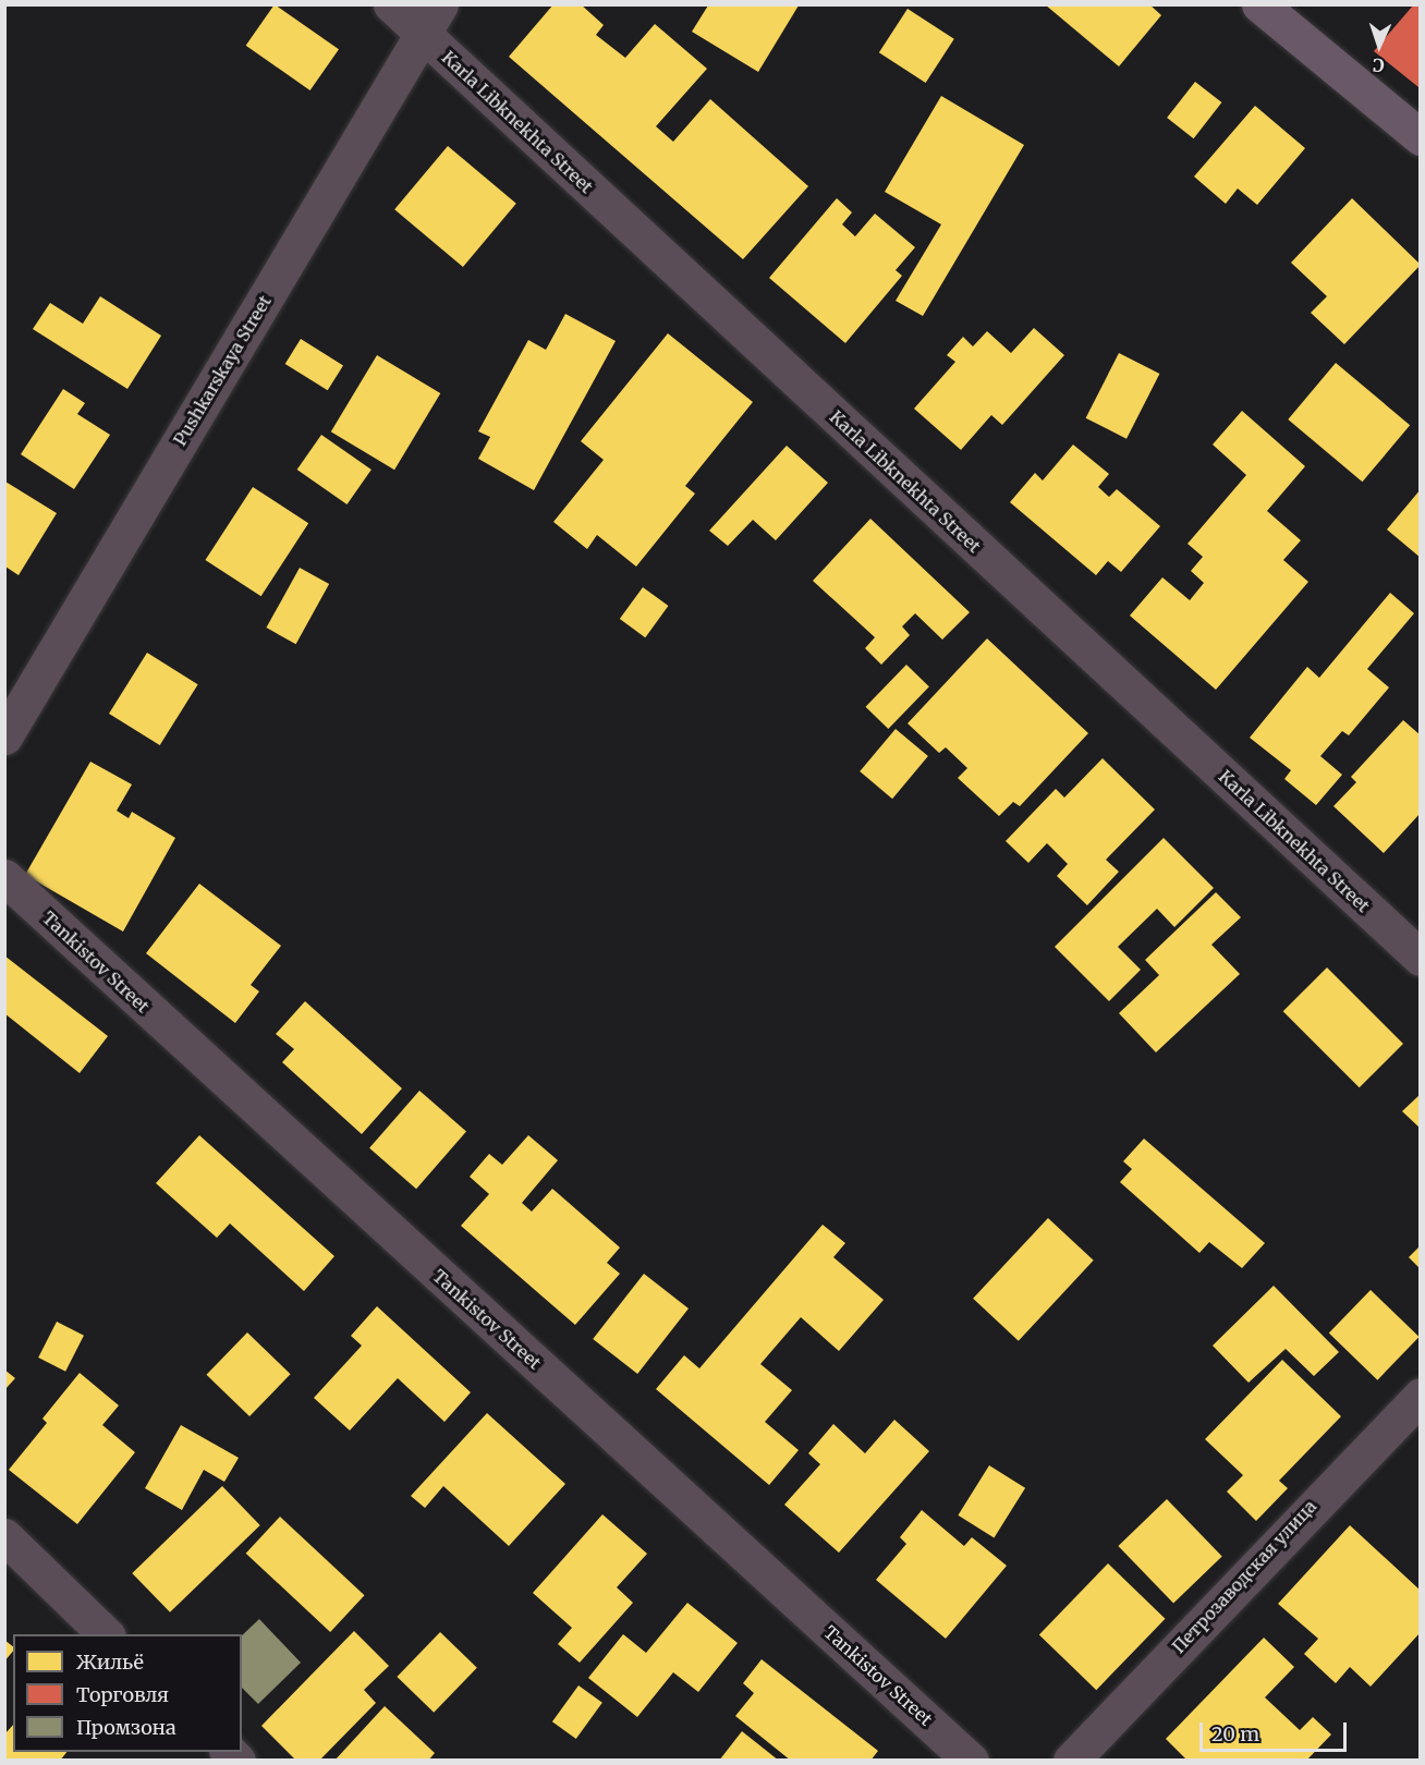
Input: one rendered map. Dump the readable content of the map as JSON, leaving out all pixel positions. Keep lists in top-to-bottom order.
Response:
{
  "streets": {
    "street": [
      "Karla Libknekhta Street",
      "Pushkarskaya Street",
      "Tankistov Street",
      "Петрозаводская улица"
    ]
  },
  "crossings": [
    ["Karla Libknekhta Street", "Pushkarskaya Street"]
  ],
  "legend": ["Жильё", "Торговля", "Промзона"],
  "scale_bar": "20 m",
  "north": "bottom"
}
